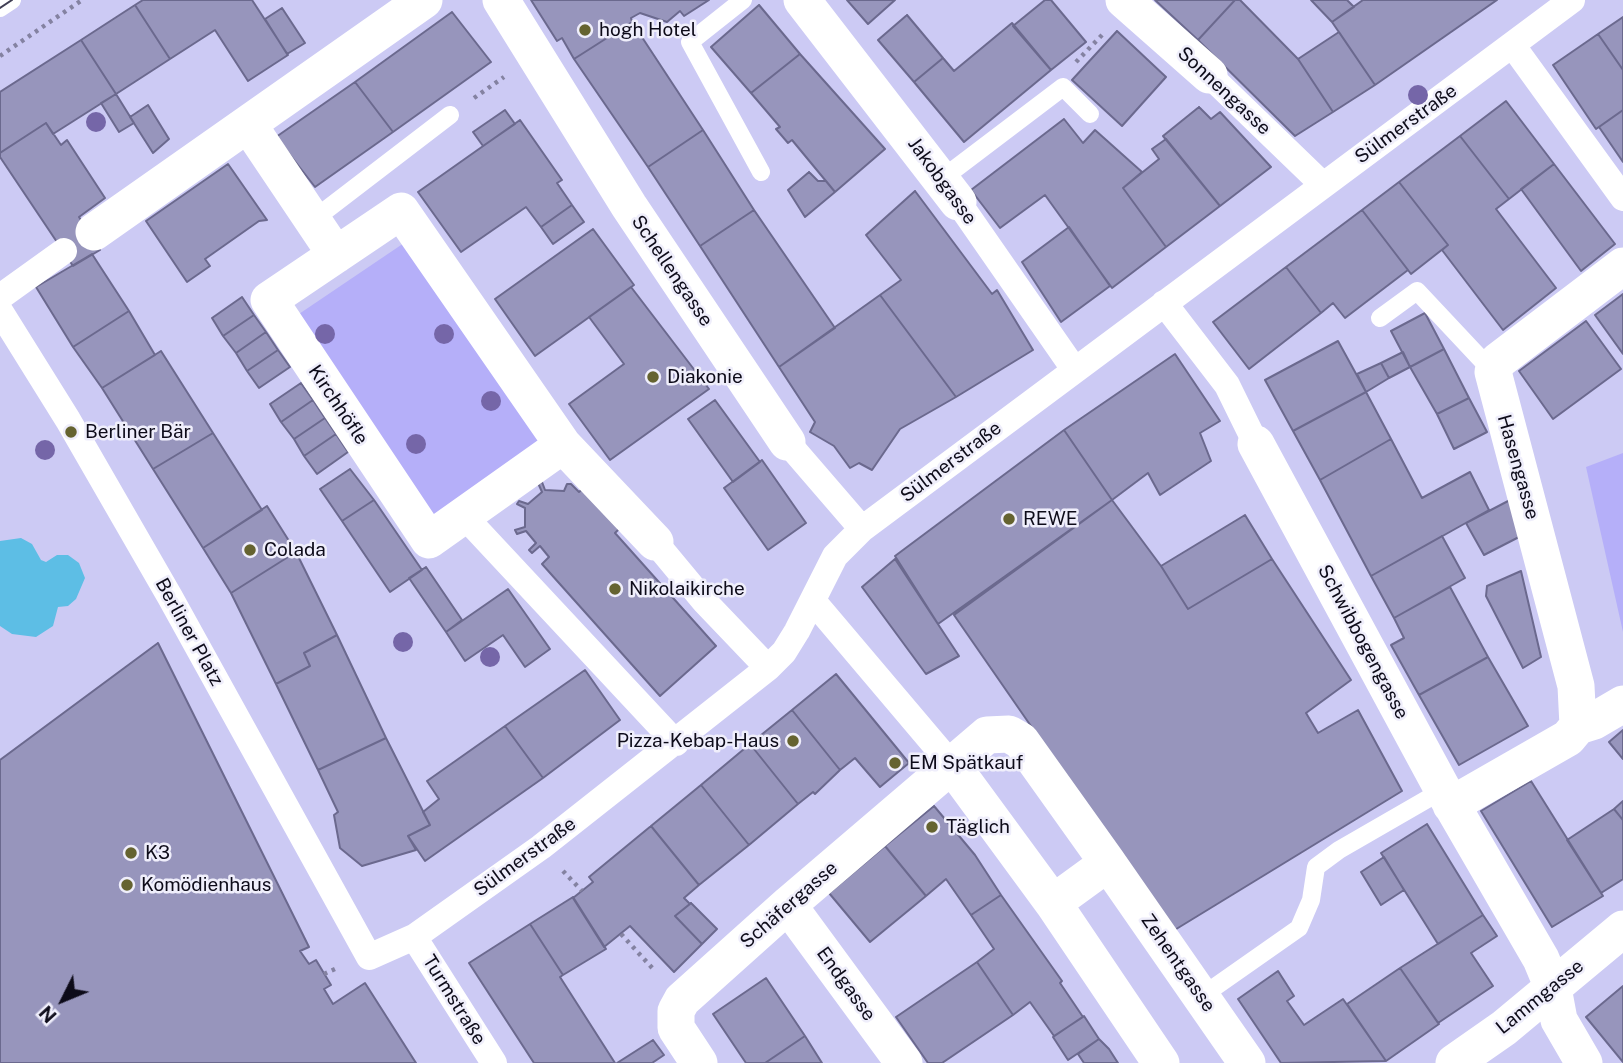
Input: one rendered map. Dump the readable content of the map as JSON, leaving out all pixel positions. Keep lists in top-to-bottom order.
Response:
{
  "streets": {
    "street": [
      "Sonnengasse",
      "Sülmerstraße",
      "Jakobgasse",
      "Schellengasse",
      "Kirchhöfle",
      "Hasengasse",
      "Berliner Platz",
      "Schwibbogengasse",
      "Schäfergasse",
      "Zehentgasse",
      "Endgasse",
      "Lammgasse",
      "Turmstraße"
    ]
  },
  "crossings": [
    ["Sonnengasse", "Sülmerstraße"],
    ["Sülmerstraße", "Jakobgasse"],
    ["Sülmerstraße", "Schellengasse"],
    ["Sülmerstraße", "Kirchhöfle"],
    ["Sülmerstraße", "Berliner Platz"],
    ["Sülmerstraße", "Schwibbogengasse"],
    ["Sülmerstraße", "Turmstraße"],
    ["Schwibbogengasse", "Lammgasse"],
    ["Schäfergasse", "Zehentgasse"],
    ["Schäfergasse", "Endgasse"]
  ],
  "places": [
    "hogh Hotel",
    "Diakonie",
    "Berliner Bär",
    "REWE",
    "Colada",
    "Nikolaikirche",
    "Pizza-Kebap-Haus",
    "EM Spätkauf",
    "Täglich",
    "K3",
    "Komödienhaus"
  ],
  "north": "bottom left"
}
